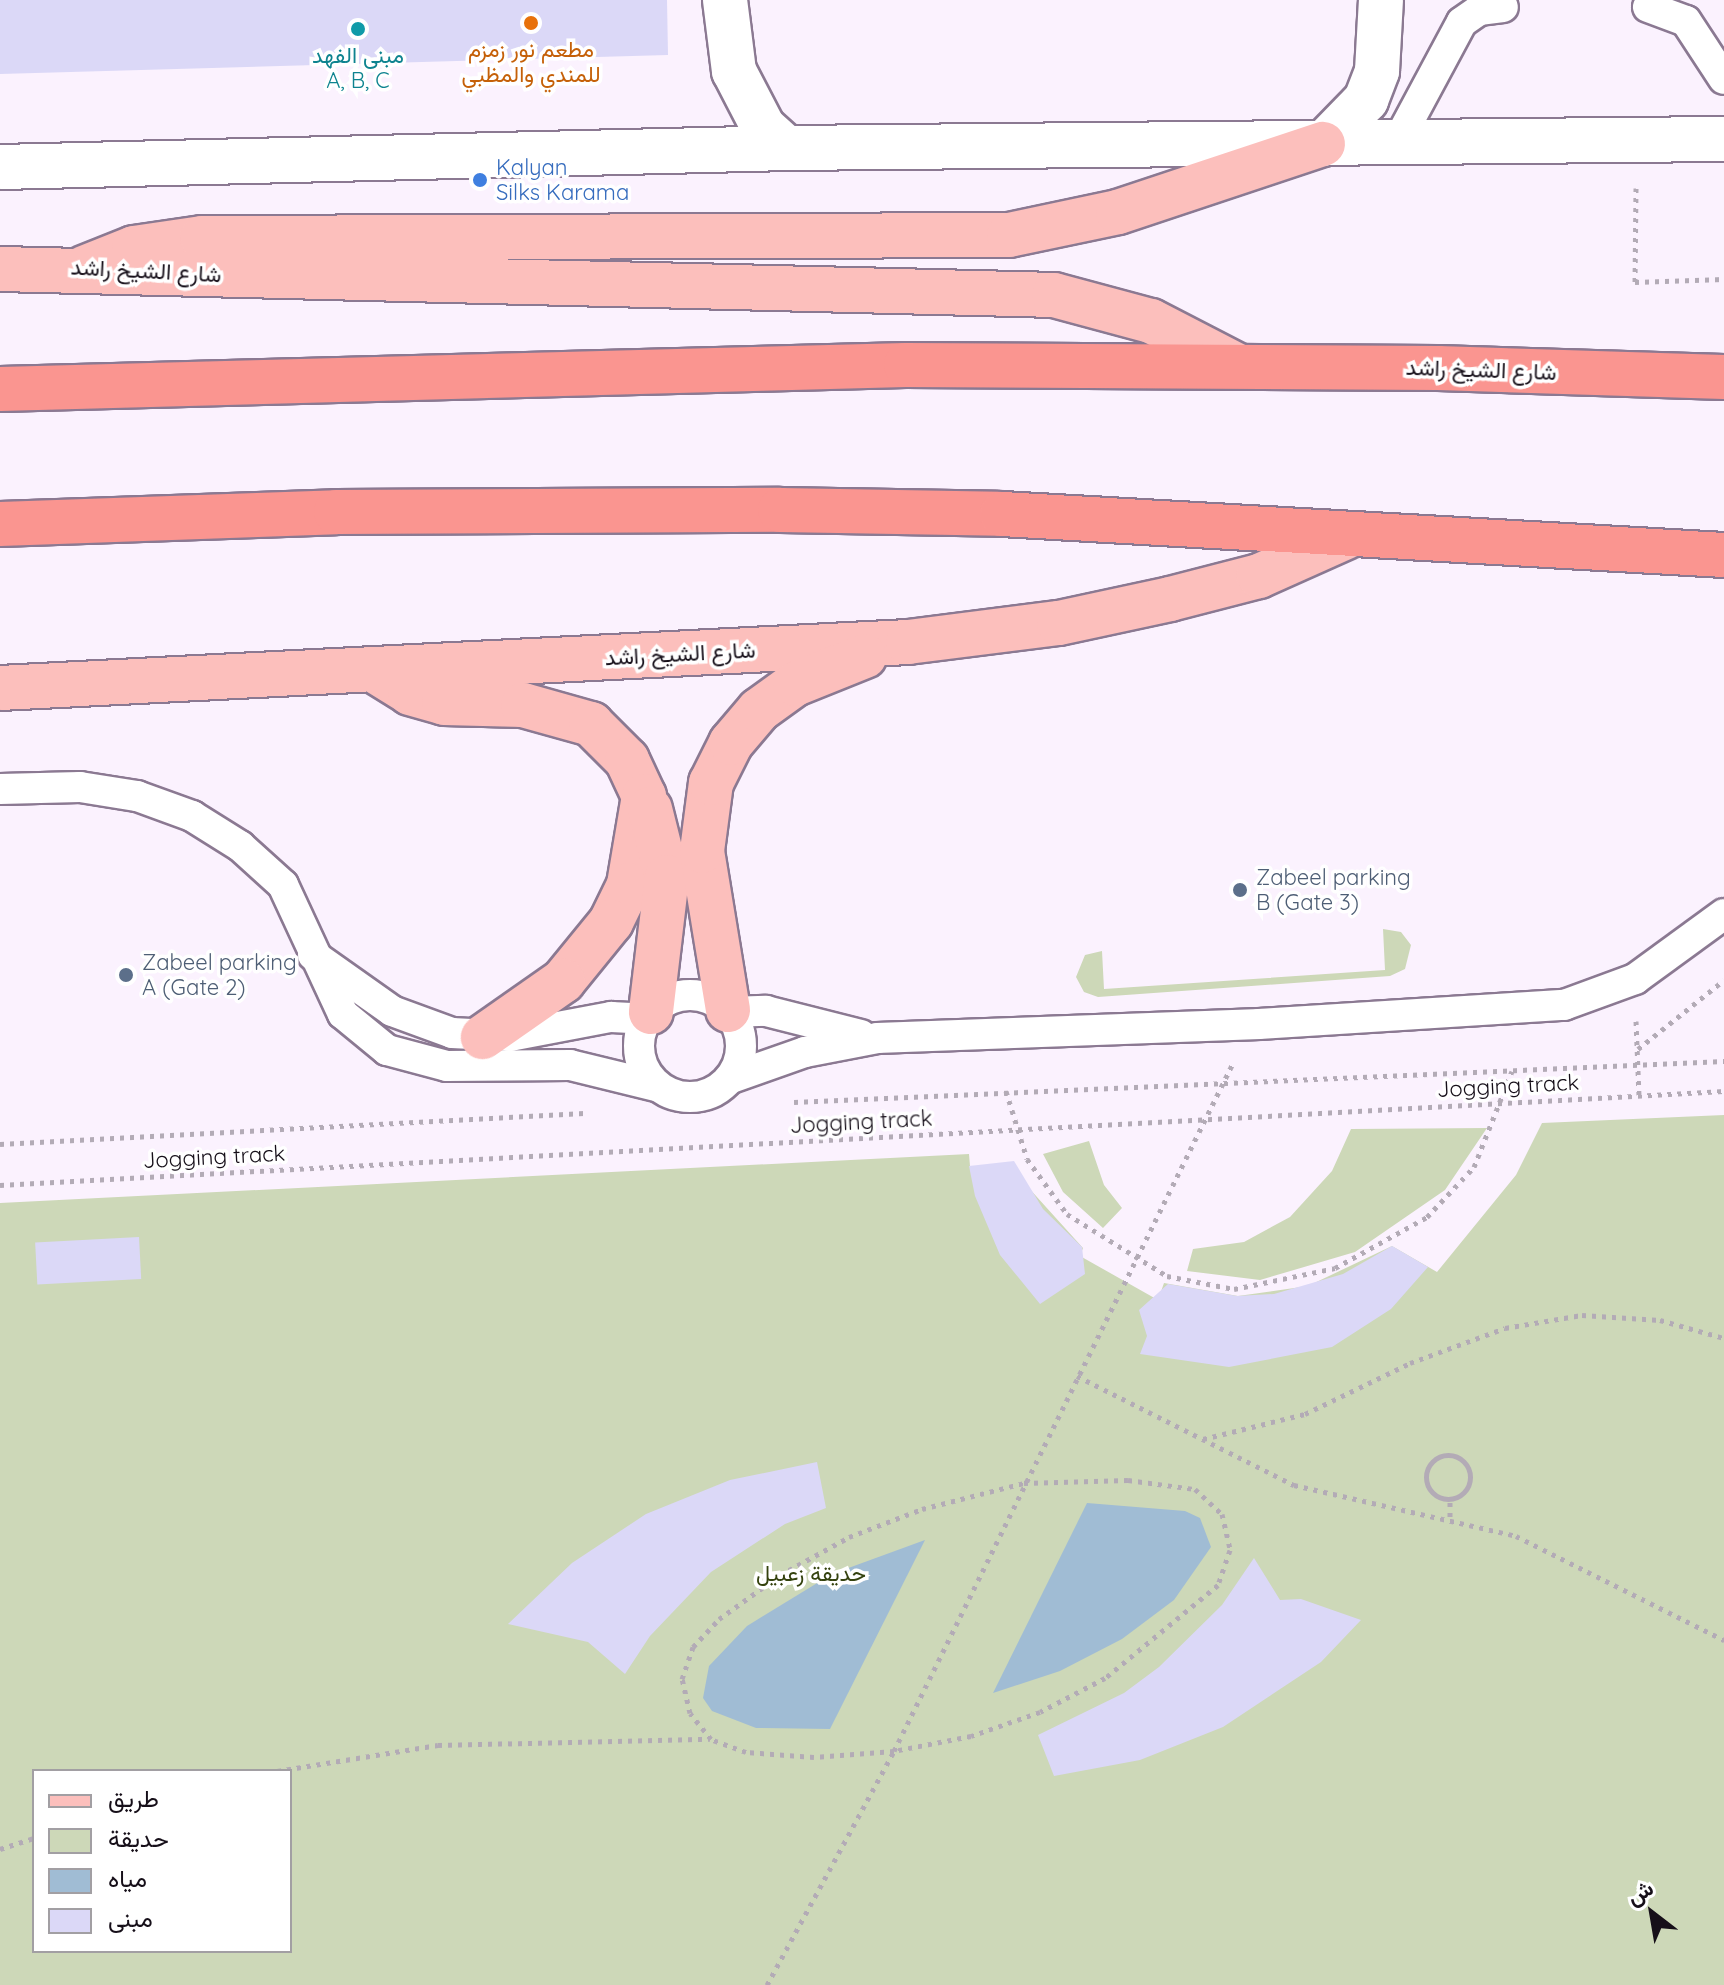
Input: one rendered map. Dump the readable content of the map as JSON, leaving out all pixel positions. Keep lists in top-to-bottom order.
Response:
{
  "streets": {
    "highway": ["شارع الشيخ راشد"],
    "path": ["Jogging track"]
  },
  "parks": ["حديقة زعبيل"],
  "places": [
    "مطعم نور زمزم للمندي والمظبي",
    "مبنى الفهد A, B, C",
    "Kalyan Silks Karama",
    "Zabeel parking B (Gate 3)",
    "Zabeel parking A (Gate 2)"
  ],
  "legend": [
    "طريق",
    "حديقة",
    "مياه",
    "مبنى"
  ],
  "north": "top left"
}
